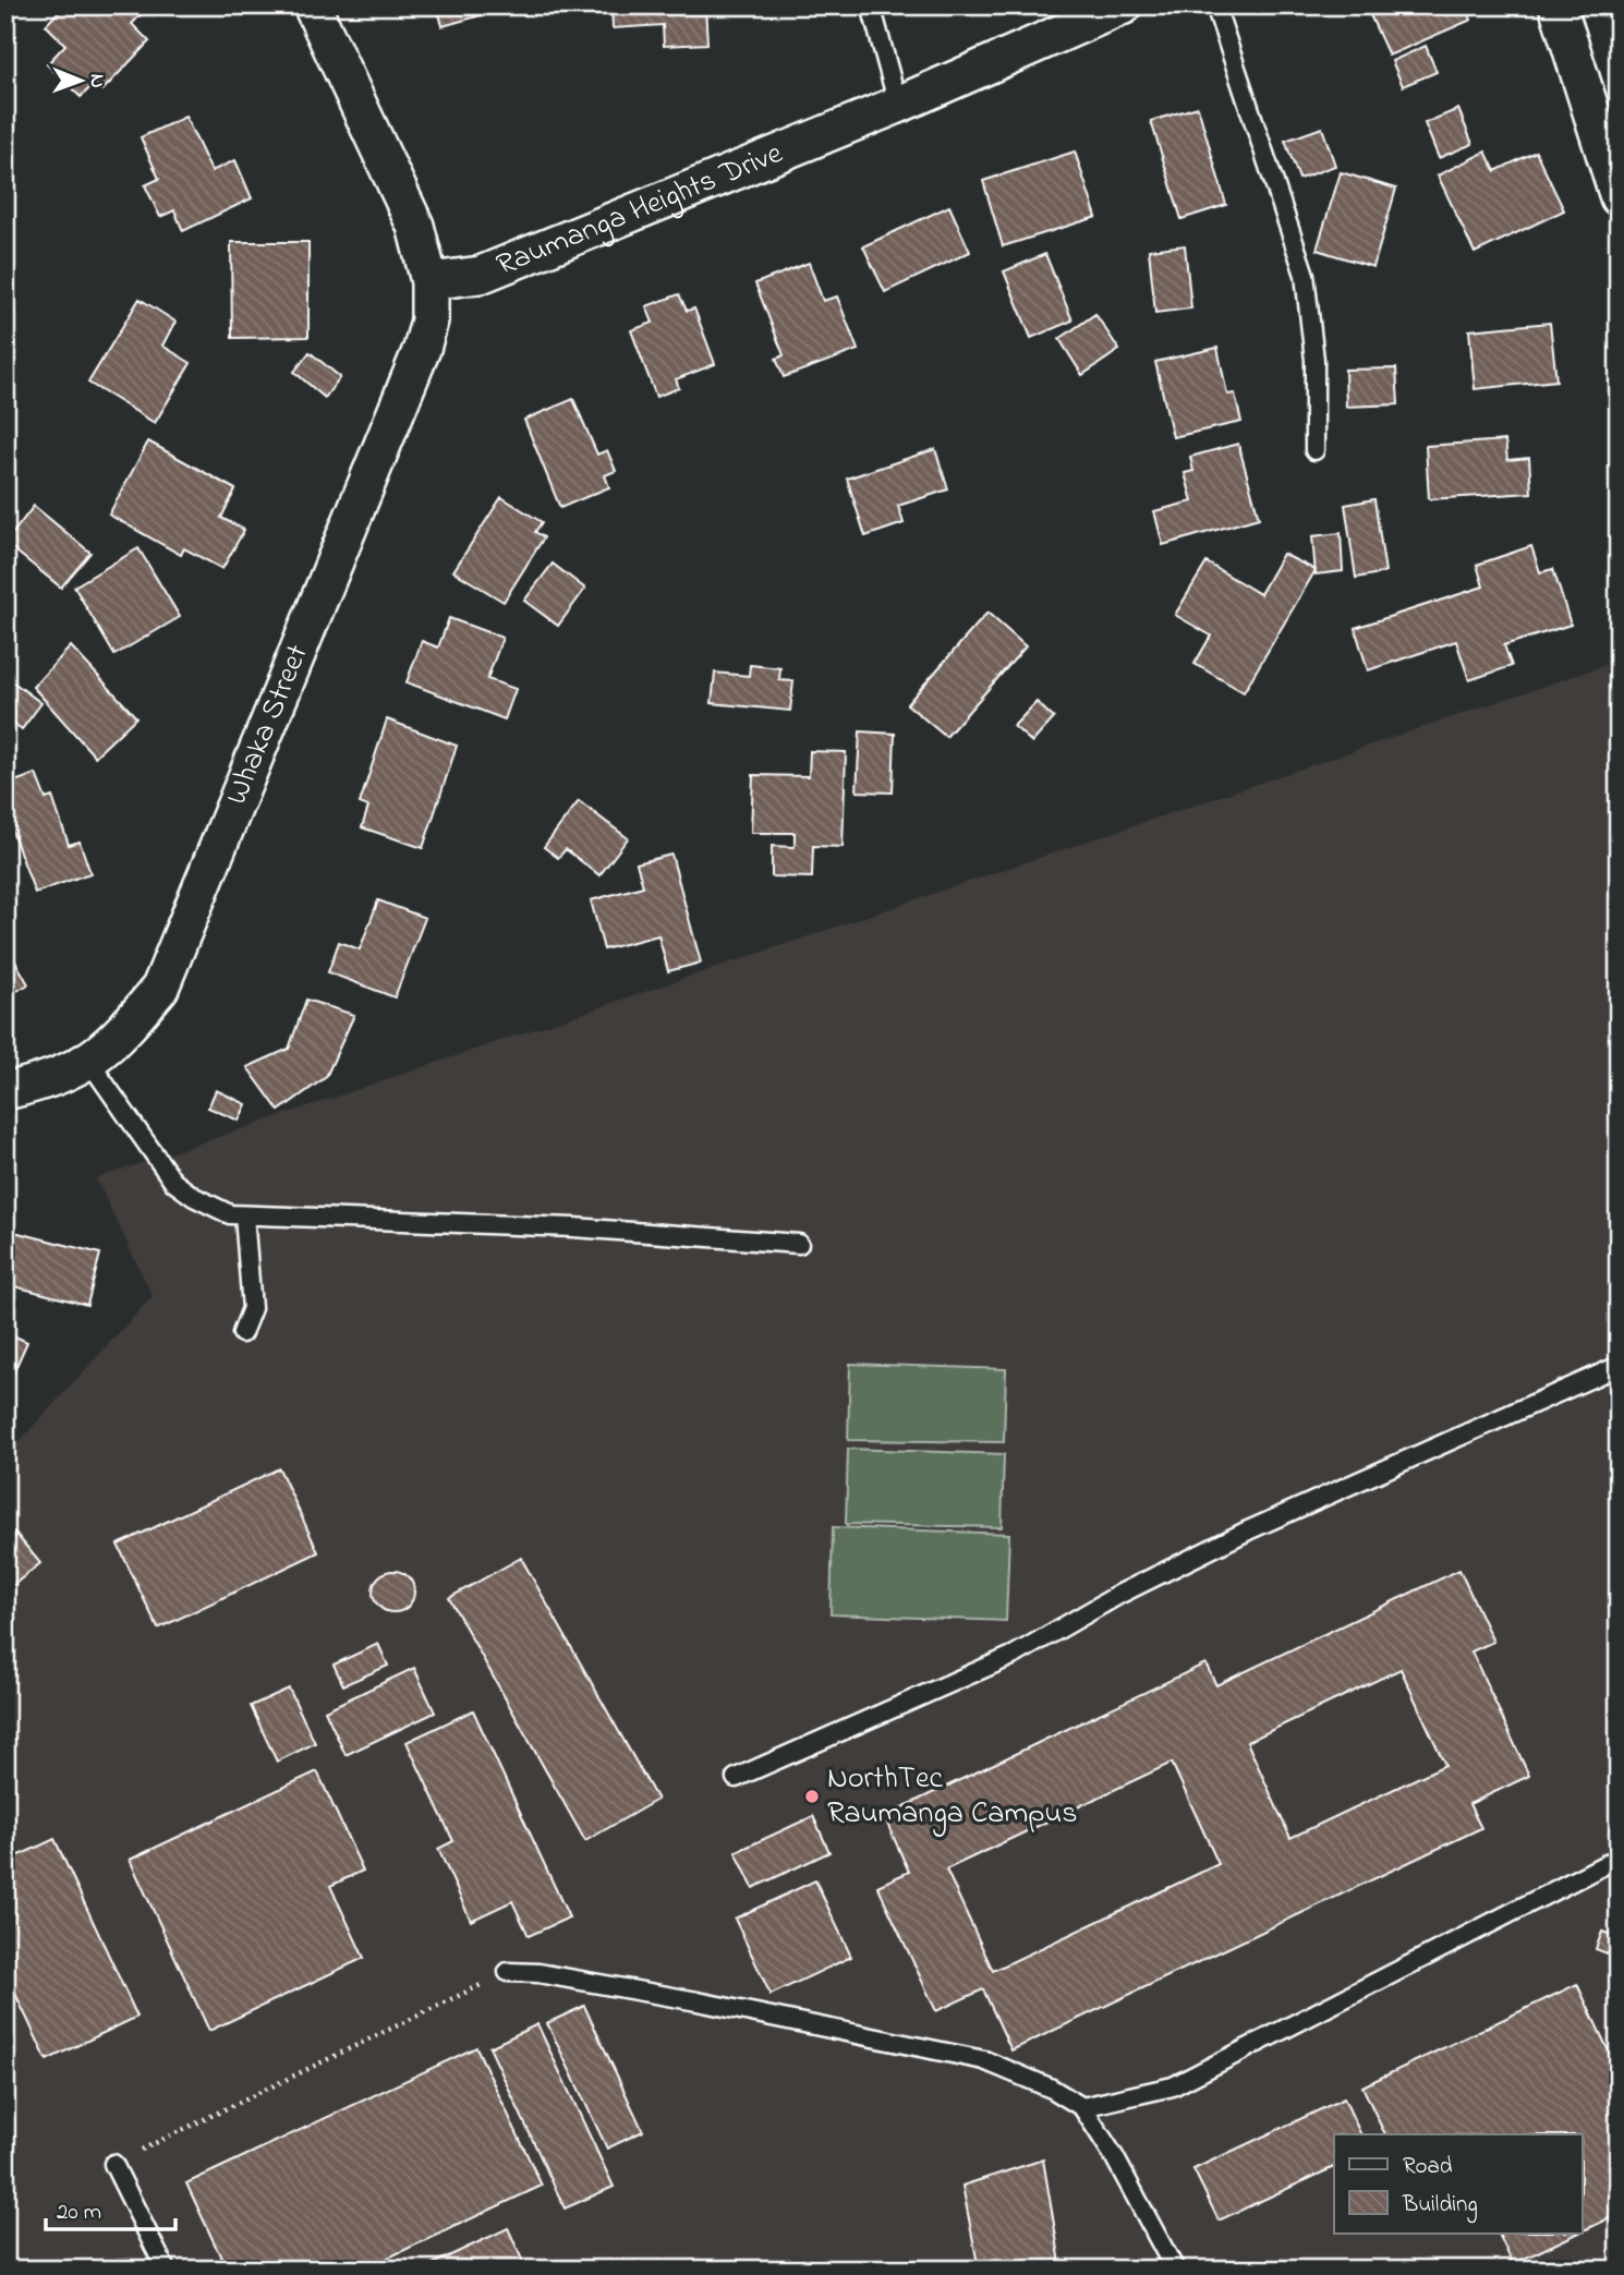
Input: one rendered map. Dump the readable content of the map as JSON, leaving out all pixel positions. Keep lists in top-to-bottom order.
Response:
{
  "streets": {
    "street": ["Raumanga Heights Drive", "Whaka Street"]
  },
  "crossings": [
    ["Raumanga Heights Drive", "Whaka Street"]
  ],
  "places": ["NorthTec Raumanga Campus"],
  "legend": ["Road", "Building"],
  "scale_bar": "20 m",
  "north": "right"
}
